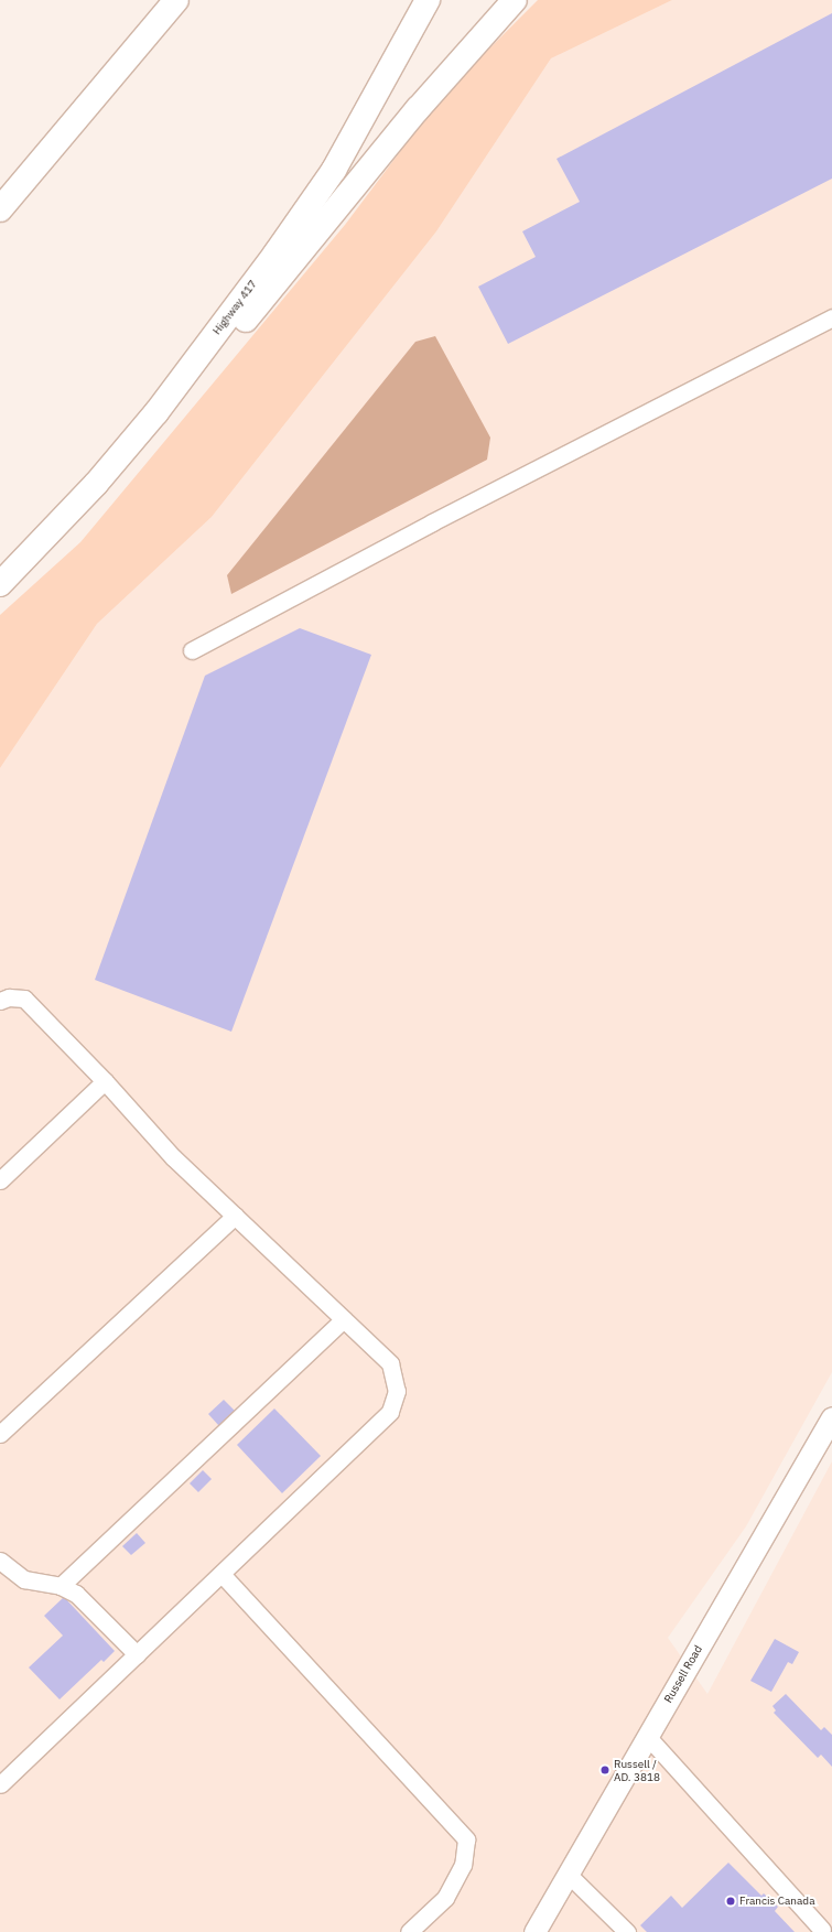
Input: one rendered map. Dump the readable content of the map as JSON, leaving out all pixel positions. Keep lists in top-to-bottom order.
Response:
{
  "streets": {
    "highway": ["Highway 417"],
    "main road": ["Russell Road"]
  },
  "places": ["Russell / AD. 3818", "Francis Canada"]
}
